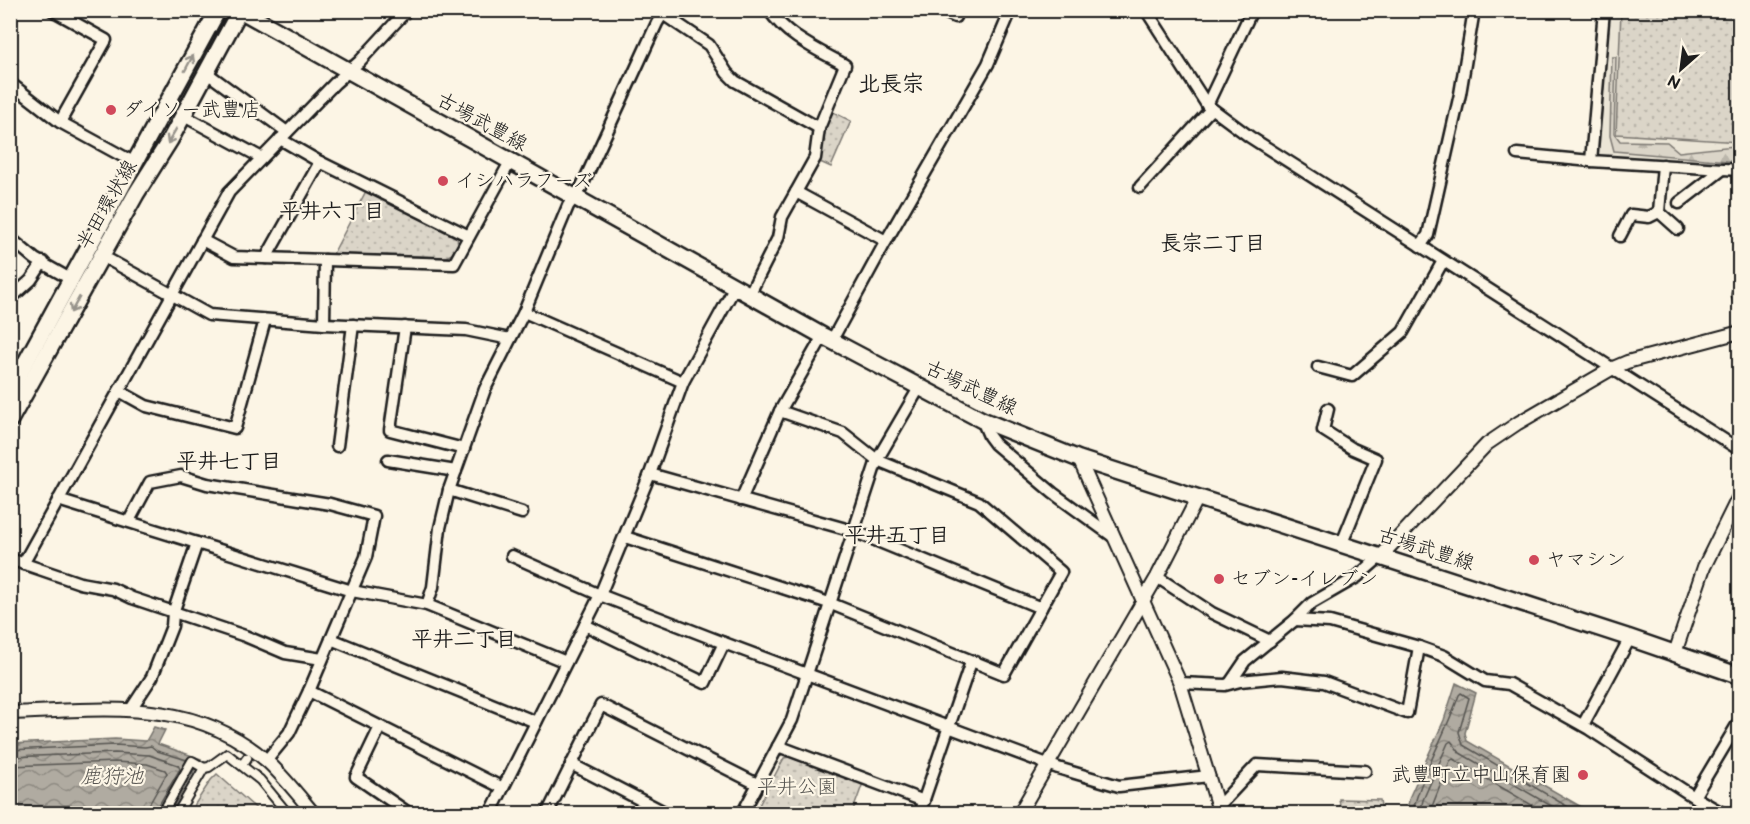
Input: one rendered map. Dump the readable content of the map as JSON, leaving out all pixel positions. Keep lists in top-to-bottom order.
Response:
{
  "streets": {
    "main road": ["古場武豊線", "半田環状線"]
  },
  "crossings": [
    ["古場武豊線", "半田環状線"]
  ],
  "districts": [
    "北長宗",
    "平井六丁目",
    "長宗二丁目",
    "平井七丁目",
    "平井五丁目",
    "平井二丁目"
  ],
  "water": ["鹿狩池"],
  "parks": ["平井公園"],
  "places": [
    "ダイソー武豊店",
    "イシハラフーズ",
    "ヤマシン",
    "セブン-イレブン",
    "武豊町立中山保育園"
  ],
  "north": "bottom left"
}
